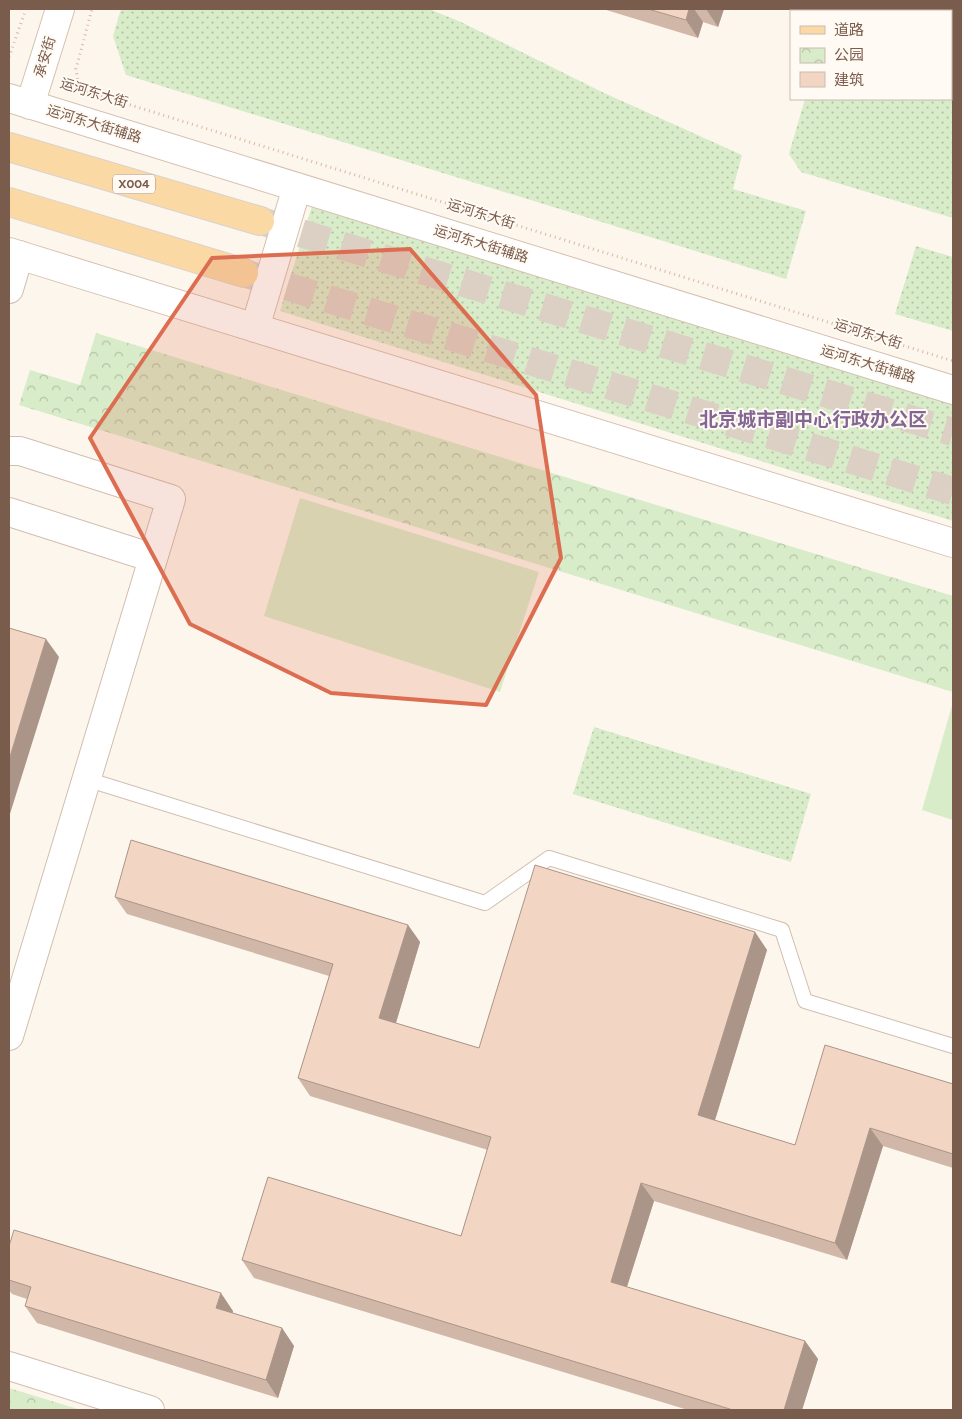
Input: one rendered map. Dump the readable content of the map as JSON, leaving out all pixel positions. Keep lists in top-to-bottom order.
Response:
{
  "streets": {
    "main road": ["X004"],
    "street": ["承安街", "运河东大街辅路"],
    "path": ["运河东大街"]
  },
  "crossings": [
    ["承安街", "运河东大街"],
    ["承安街", "运河东大街辅路"]
  ],
  "districts": ["北京城市副中心行政办公区"],
  "legend": ["道路", "公园", "建筑"]
}
